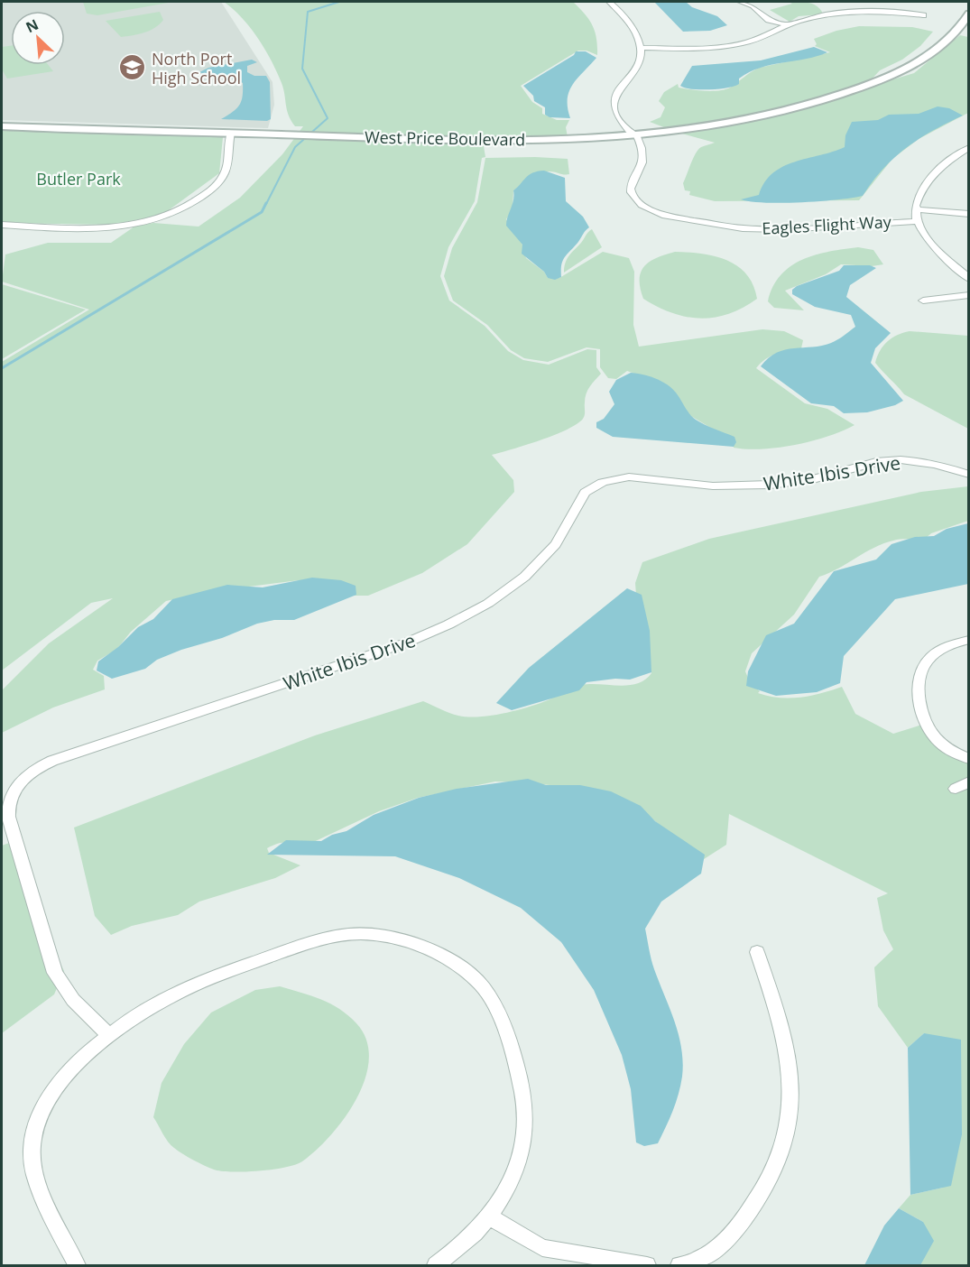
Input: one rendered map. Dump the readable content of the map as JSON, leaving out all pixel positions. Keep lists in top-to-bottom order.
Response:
{
  "streets": {
    "street": ["West Price Boulevard", "Eagles Flight Way", "White Ibis Drive"]
  },
  "crossings": [
    ["West Price Boulevard", "Eagles Flight Way"]
  ],
  "parks": ["Butler Park"],
  "places": {
    "school or university": ["North Port High School"]
  },
  "north": "top left"
}
